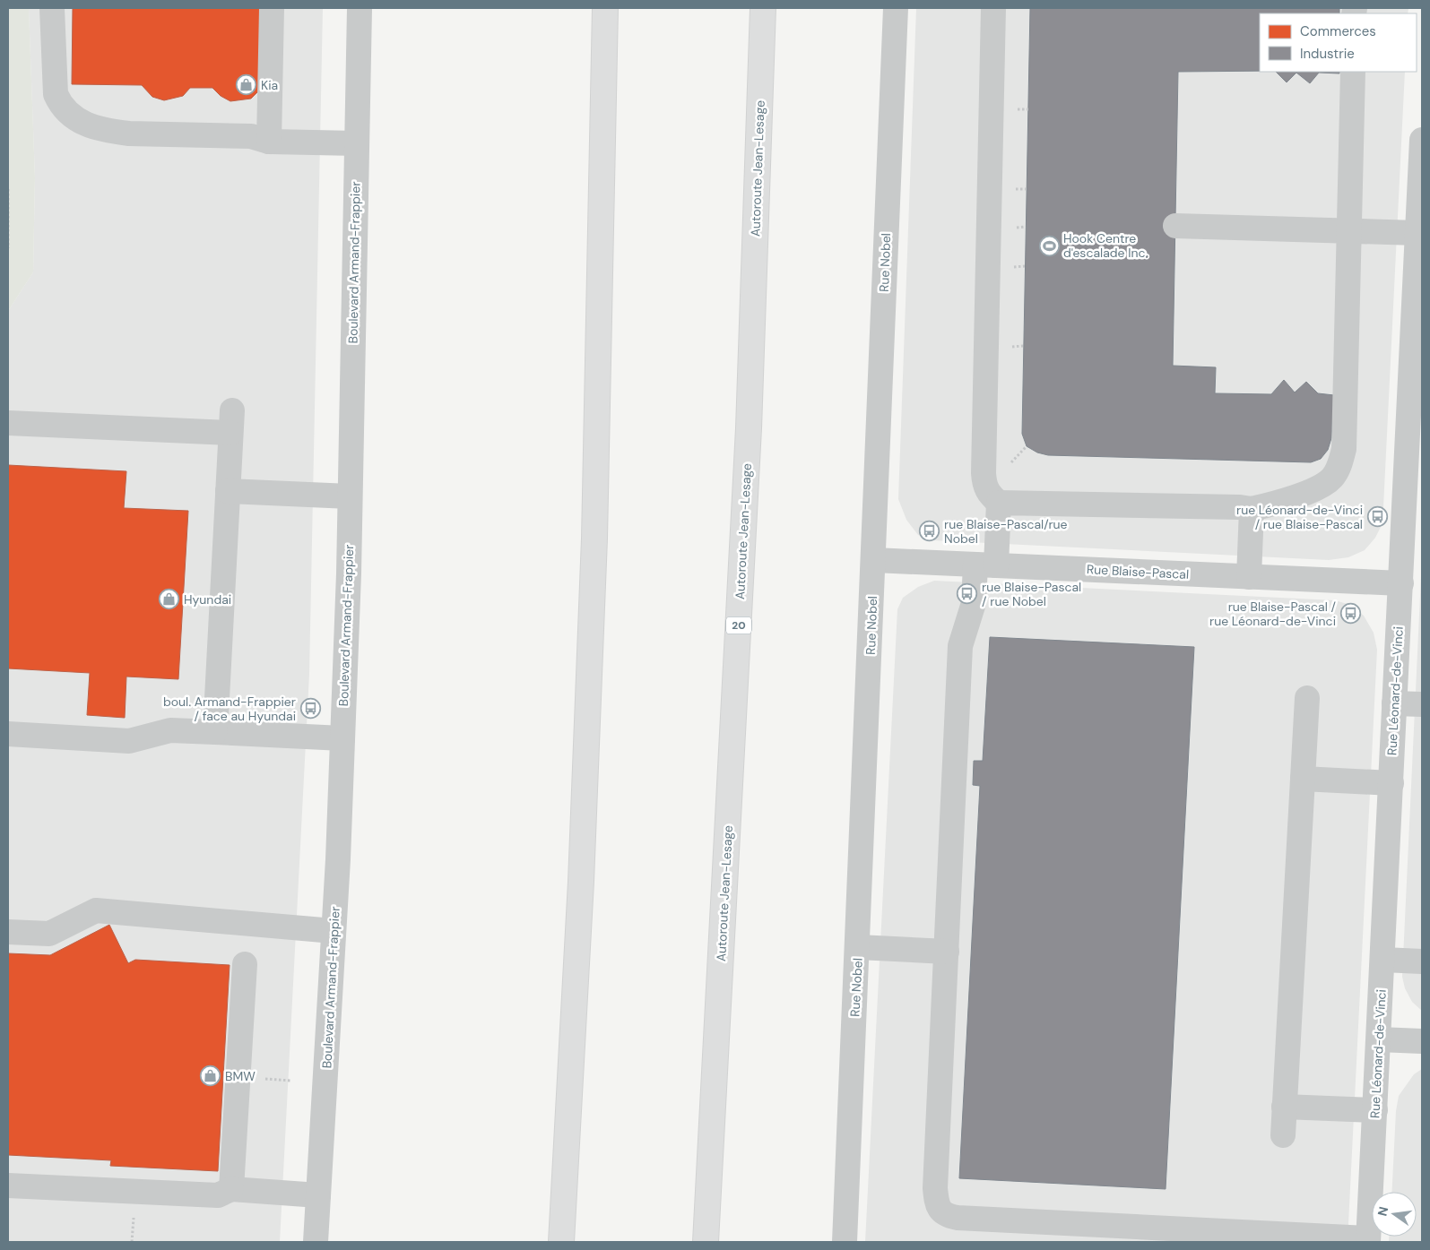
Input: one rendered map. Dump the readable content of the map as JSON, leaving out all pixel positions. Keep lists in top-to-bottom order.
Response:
{
  "streets": {
    "highway": ["Autoroute Jean-Lesage", "20"],
    "street": [
      "Boulevard Armand-Frappier",
      "Rue Nobel",
      "Rue Blaise-Pascal",
      "Rue Léonard-de-Vinci"
    ]
  },
  "crossings": [
    ["Rue Nobel", "Rue Blaise-Pascal"],
    ["Rue Blaise-Pascal", "Rue Léonard-de-Vinci"]
  ],
  "places": {
    "shop": ["Kia", "Hyundai", "BMW"],
    "sports": ["Hook Centre d'escalade Inc."],
    "bus stop": [
      "rue Léonard-de-Vinci / rue Blaise-Pascal",
      "rue Blaise-Pascal/rue Nobel",
      "rue Blaise-Pascal / rue Nobel",
      "rue Blaise-Pascal / rue Léonard-de-Vinci",
      "boul. Armand-Frappier / face au Hyundai"
    ]
  },
  "legend": ["Commerces", "Industrie"],
  "north": "left"
}
